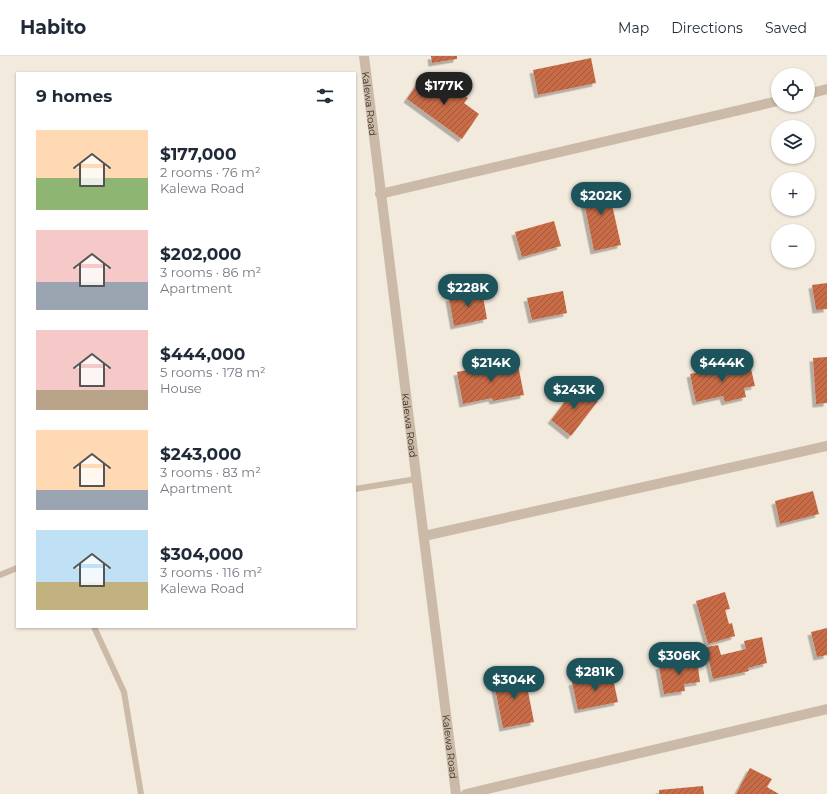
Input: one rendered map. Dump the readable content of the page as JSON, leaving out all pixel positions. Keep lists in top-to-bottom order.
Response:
{
  "streets": {
    "street": ["Kalewa Road"]
  },
  "page": {
    "header": "Habito",
    "nav": ["Map", "Directions", "Saved"],
    "map_buttons": ["+", "−"],
    "price": [
      "$177K",
      "$202K",
      "$228K",
      "$214K",
      "$444K",
      "$243K",
      "$306K",
      "$281K",
      "$304K"
    ],
    "heading": "9 homes",
    "list": [
      {
        "name": "$177,000",
        "note": "2 rooms · 76 m² · Kalewa Road"
      },
      {
        "name": "$202,000",
        "note": "3 rooms · 86 m² · Apartment"
      },
      {
        "name": "$444,000",
        "note": "5 rooms · 178 m² · House"
      },
      {
        "name": "$243,000",
        "note": "3 rooms · 83 m² · Apartment"
      },
      {
        "name": "$304,000",
        "note": "3 rooms · 116 m² · Kalewa Road"
      }
    ]
  }
}
